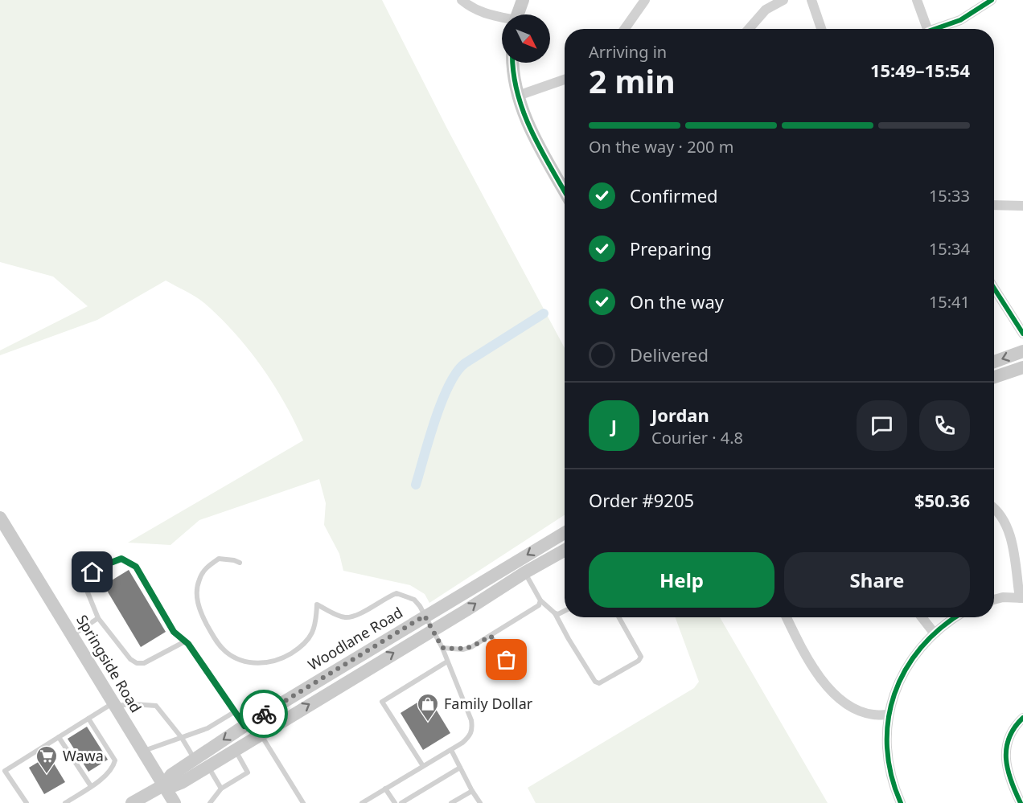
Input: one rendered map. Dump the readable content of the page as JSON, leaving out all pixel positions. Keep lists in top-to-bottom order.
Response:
{
  "streets": {
    "main road": ["Woodlane Road", "Springside Road"]
  },
  "crossings": [
    ["Woodlane Road", "Springside Road"]
  ],
  "places": {
    "shop": ["Family Dollar"],
    "supermarket": ["Wawa"]
  },
  "north": "bottom right",
  "page": {
    "heading": ["2 min", "Arriving in", "15:49–15:54"],
    "panel": [
      "Jordan",
      "Courier · 4.8",
      "Order #9205",
      "$50.36"
    ],
    "bar": "On the way · 200 m",
    "list": [
      ["Confirmed", "15:33"],
      ["Preparing", "15:34"],
      ["On the way", "15:41"],
      "Delivered"
    ],
    "round": "J",
    "buttons": ["Help", "Share"]
  }
}
